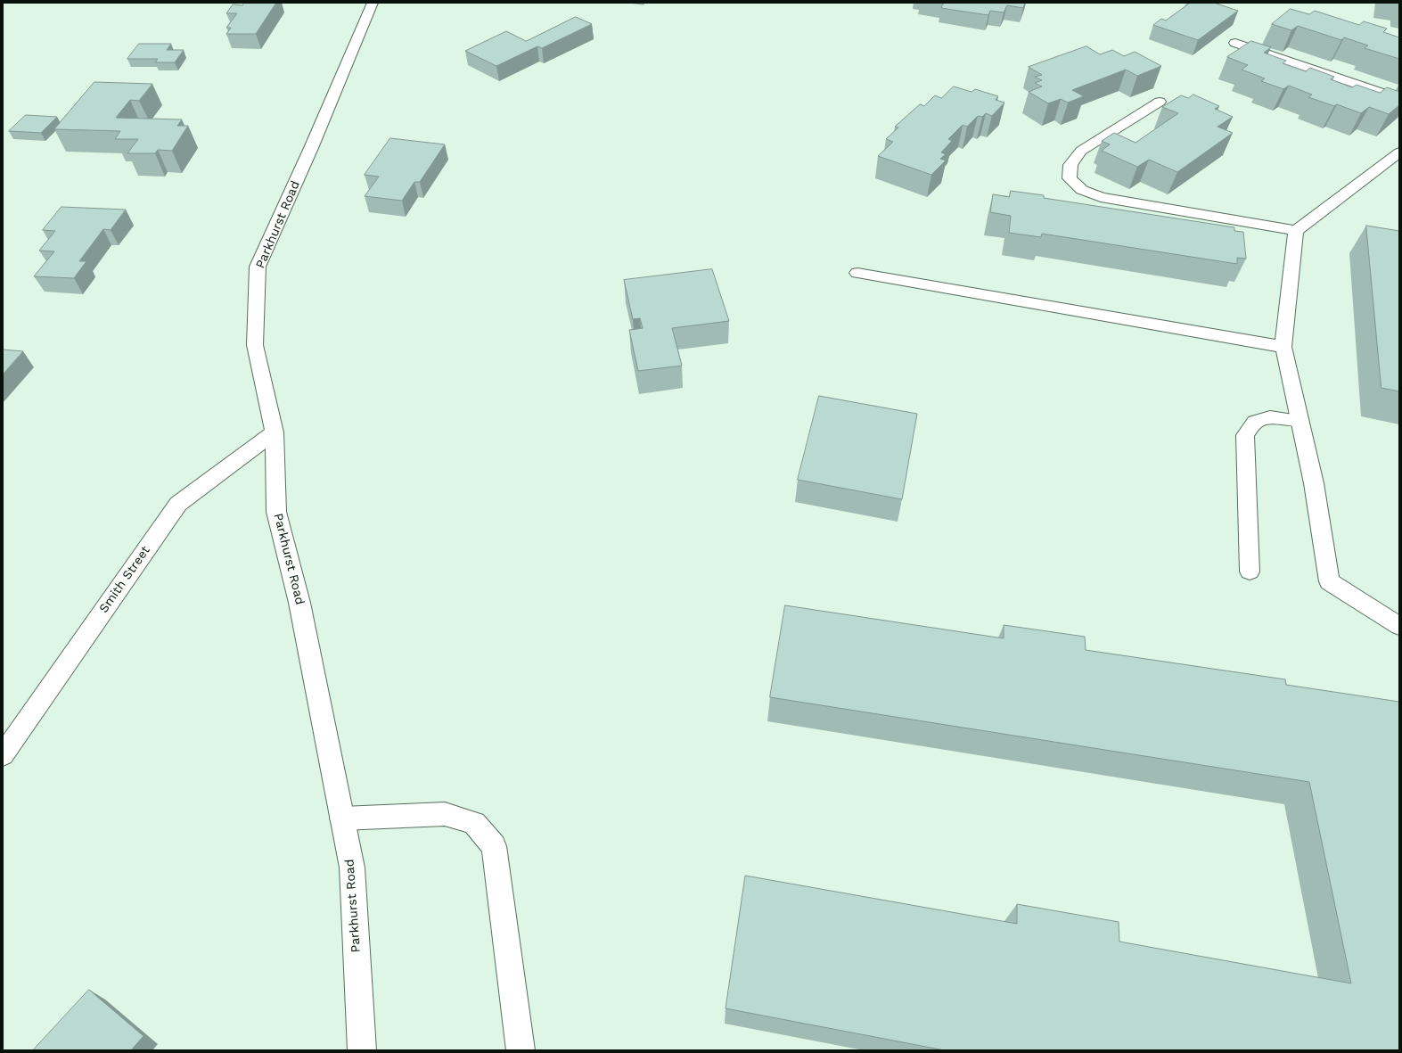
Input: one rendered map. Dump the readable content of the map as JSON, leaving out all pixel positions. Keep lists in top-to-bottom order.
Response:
{
  "streets": {
    "street": ["Parkhurst Road", "Smith Street"]
  },
  "crossings": [
    ["Parkhurst Road", "Smith Street"]
  ]
}
